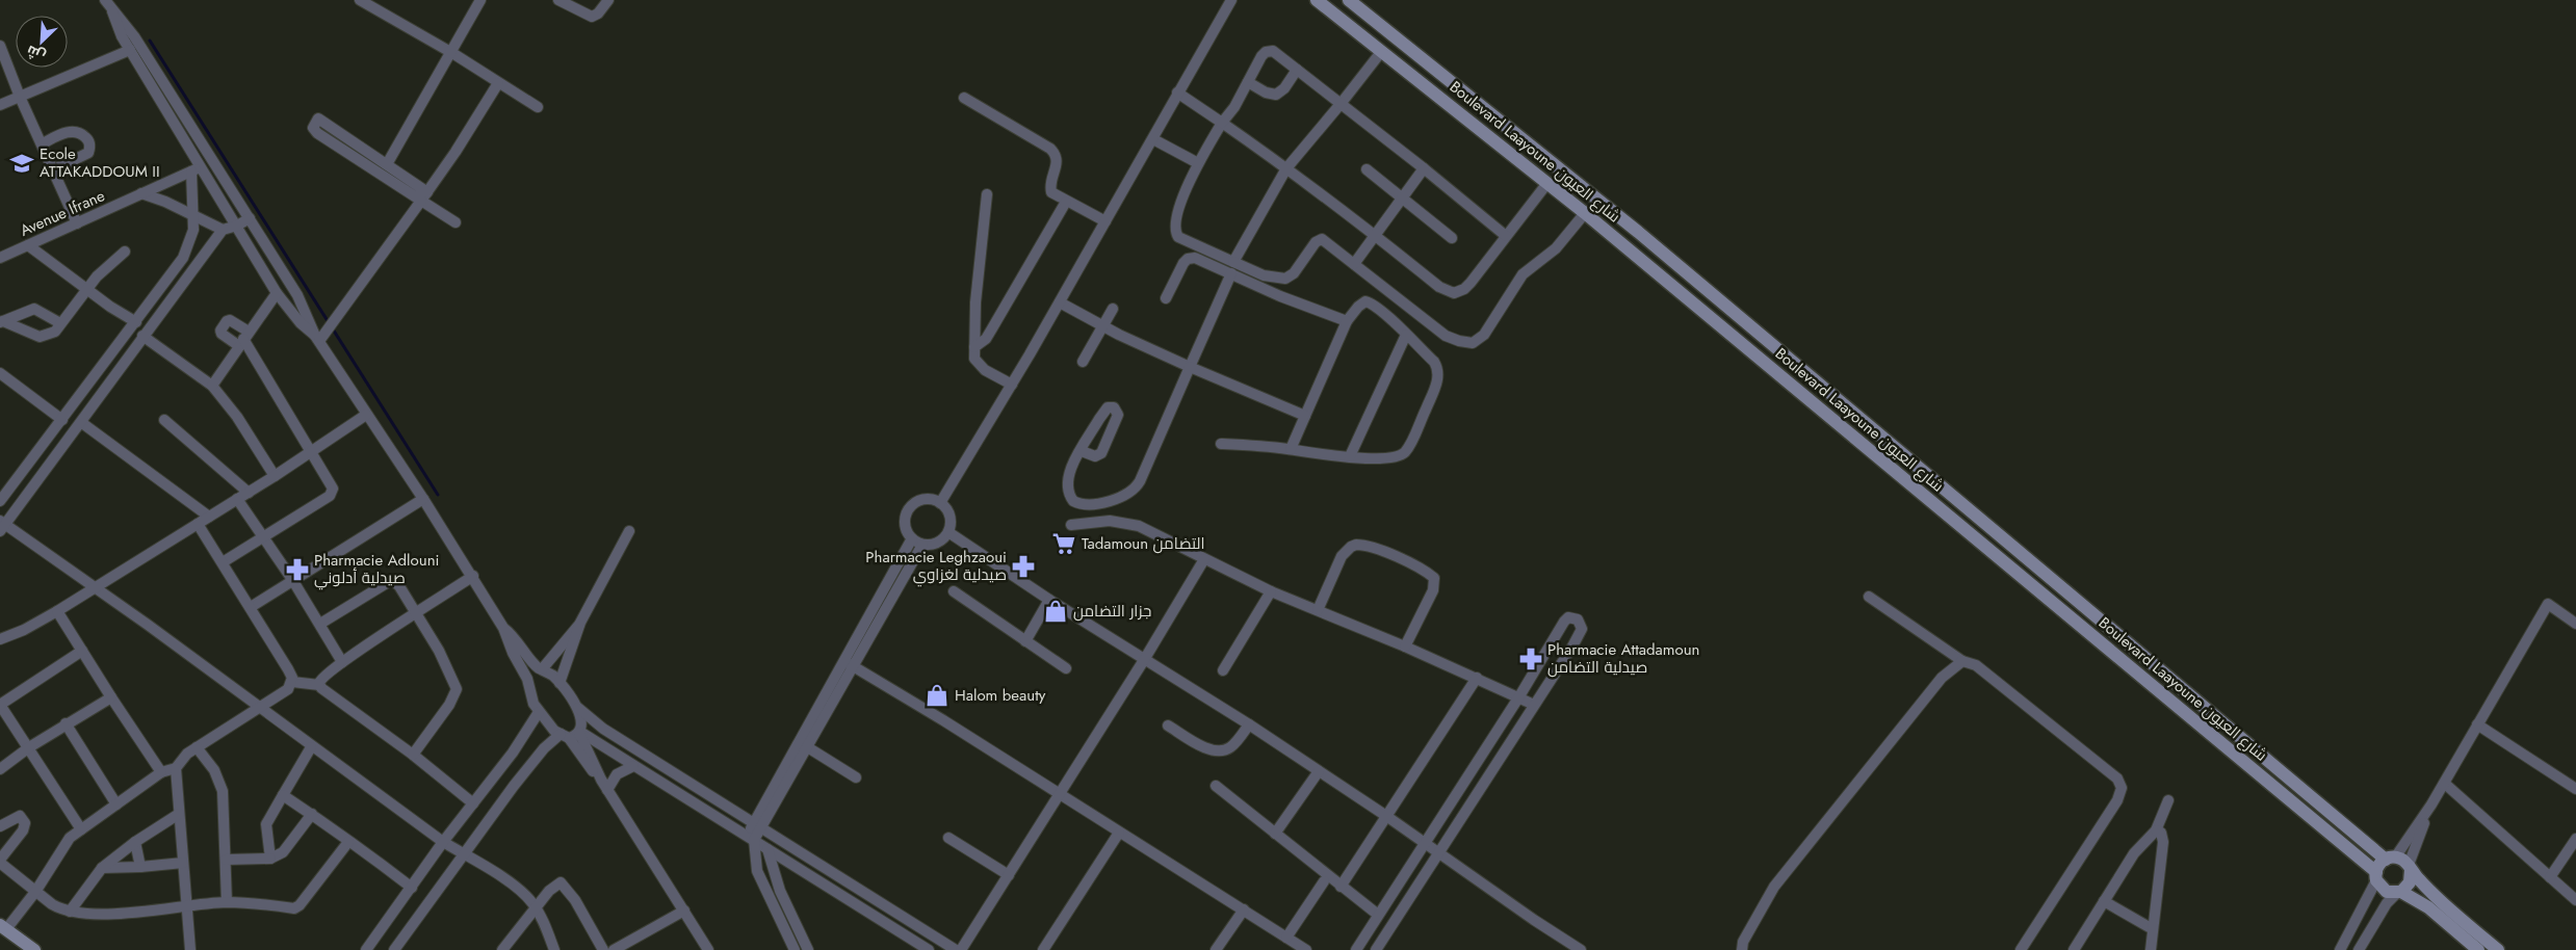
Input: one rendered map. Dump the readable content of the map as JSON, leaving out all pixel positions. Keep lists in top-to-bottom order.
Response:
{
  "streets": {
    "street": ["Boulevard Laayoune شارع العيون", "Avenue Ifrane"]
  },
  "places": {
    "school or university": ["Ecole ATTAKADDOUM II"],
    "supermarket": ["Tadamoun التضامن"],
    "pharmacy": ["Pharmacie Leghzaoui صيدلية لغزاوي", "Pharmacie Adlouni صيدلية أدلوني", "Pharmacie Attadamoun صيدلية التضامن"],
    "shop": ["جزار التضامن", "Halom beauty"]
  },
  "north": "bottom left"
}
